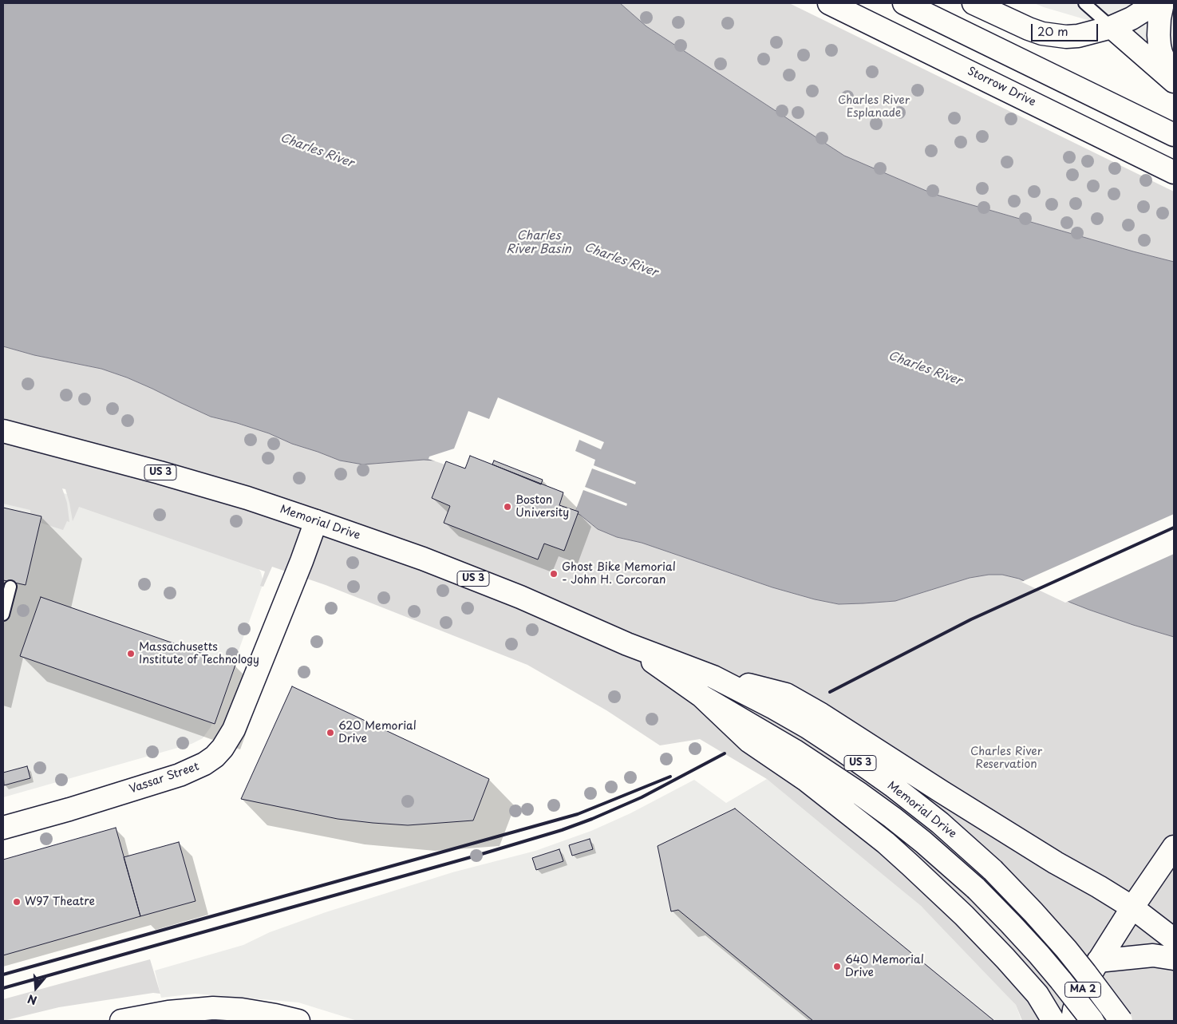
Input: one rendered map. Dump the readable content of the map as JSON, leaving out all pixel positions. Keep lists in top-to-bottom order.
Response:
{
  "streets": {
    "main road": [
      "Storrow Drive",
      "US 3",
      "Memorial Drive",
      "Vassar Street",
      "MA 2"
    ]
  },
  "crossings": [
    ["Memorial Drive", "Vassar Street"]
  ],
  "water": ["Charles River", "Charles River Basin"],
  "parks": ["Charles River Esplanade", "Charles River Reservation"],
  "places": [
    "Boston University",
    "Ghost Bike Memorial - John H. Corcoran",
    "Massachusetts Institute of Technology",
    "620 Memorial Drive",
    "W97 Theatre",
    "640 Memorial Drive"
  ],
  "scale_bar": "20 m",
  "north": "bottom"
}
